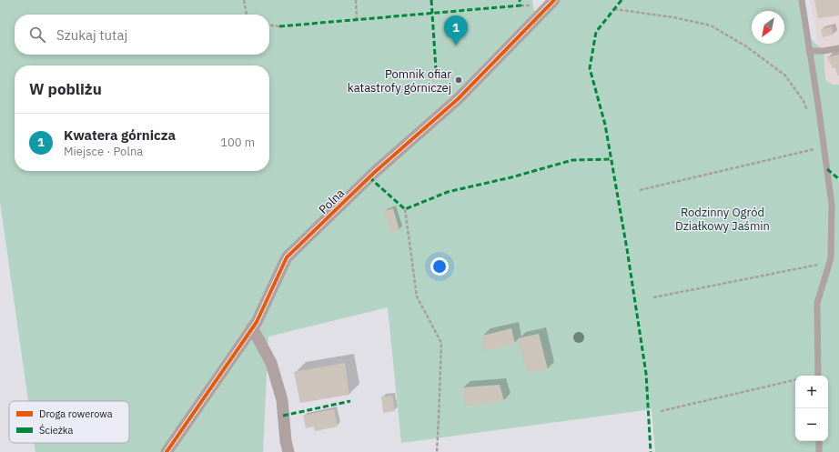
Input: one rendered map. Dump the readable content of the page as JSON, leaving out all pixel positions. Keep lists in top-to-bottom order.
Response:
{
  "streets": {
    "street": ["Polna"]
  },
  "parks": ["Rodzinny Ogród Działkowy Jaśmin"],
  "places": ["Pomnik ofiar katastrofy górniczej"],
  "legend": ["Droga rowerowa", "Ścieżka"],
  "north": "bottom left",
  "page": {
    "search": "Szukaj tutaj",
    "pins": "1",
    "heading": "W pobliżu",
    "list": [
      {
        "mark": "1",
        "name": "Kwatera górnicza",
        "note": "Miejsce · Polna",
        "value": "100 m"
      }
    ],
    "map_buttons": ["+", "−"]
  }
}
